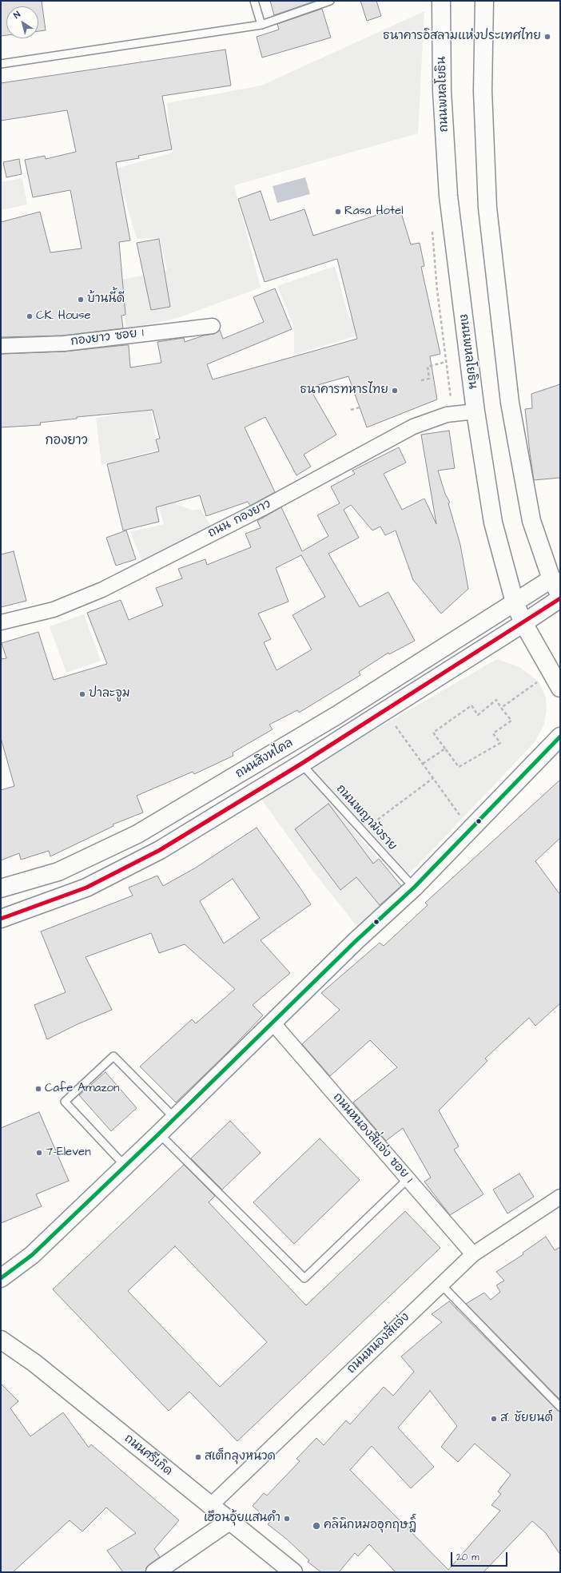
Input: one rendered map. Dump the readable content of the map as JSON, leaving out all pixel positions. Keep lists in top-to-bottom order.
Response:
{
  "streets": {
    "main road": ["ถนนพหลโยธิน", "ถนนสิงหไคล", "ถนนศรีเกิด"],
    "street": [
      "กองยาว ซอย 1",
      "ถนน กองยาว",
      "ถนนหนองสี่แจ่ง ซอย 1",
      "ถนนหนองสี่แจ่ง"
    ],
    "lane": ["ถนนพญามังราย"]
  },
  "crossings": [
    ["ถนนพหลโยธิน", "ถนน กองยาว"],
    ["ถนนพหลโยธิน", "ถนนสิงหไคล"],
    ["ถนนสิงหไคล", "ถนนพญามังราย"],
    ["ถนนหนองสี่แจ่ง ซอย 1", "ถนนหนองสี่แจ่ง"],
    ["ถนนหนองสี่แจ่ง", "ถนนศรีเกิด"]
  ],
  "districts": ["กองยาว"],
  "places": [
    "ธนาคารอิสลามแห่งประเทศไทย",
    "Rasa Hotel",
    "บ้านนี้ดี",
    "CK. House",
    "ธนาคารทหารไทย",
    "ปาละจูม",
    "Cafe Amazon",
    "7-Eleven",
    "ส. ชัยยนต์",
    "สเต็กลุงหนวด",
    "เฮือนอุ้ยแสนคำ",
    "คลินิกหมออุกฤษฎิ์"
  ],
  "scale_bar": "20 m",
  "north": "top left"
}
